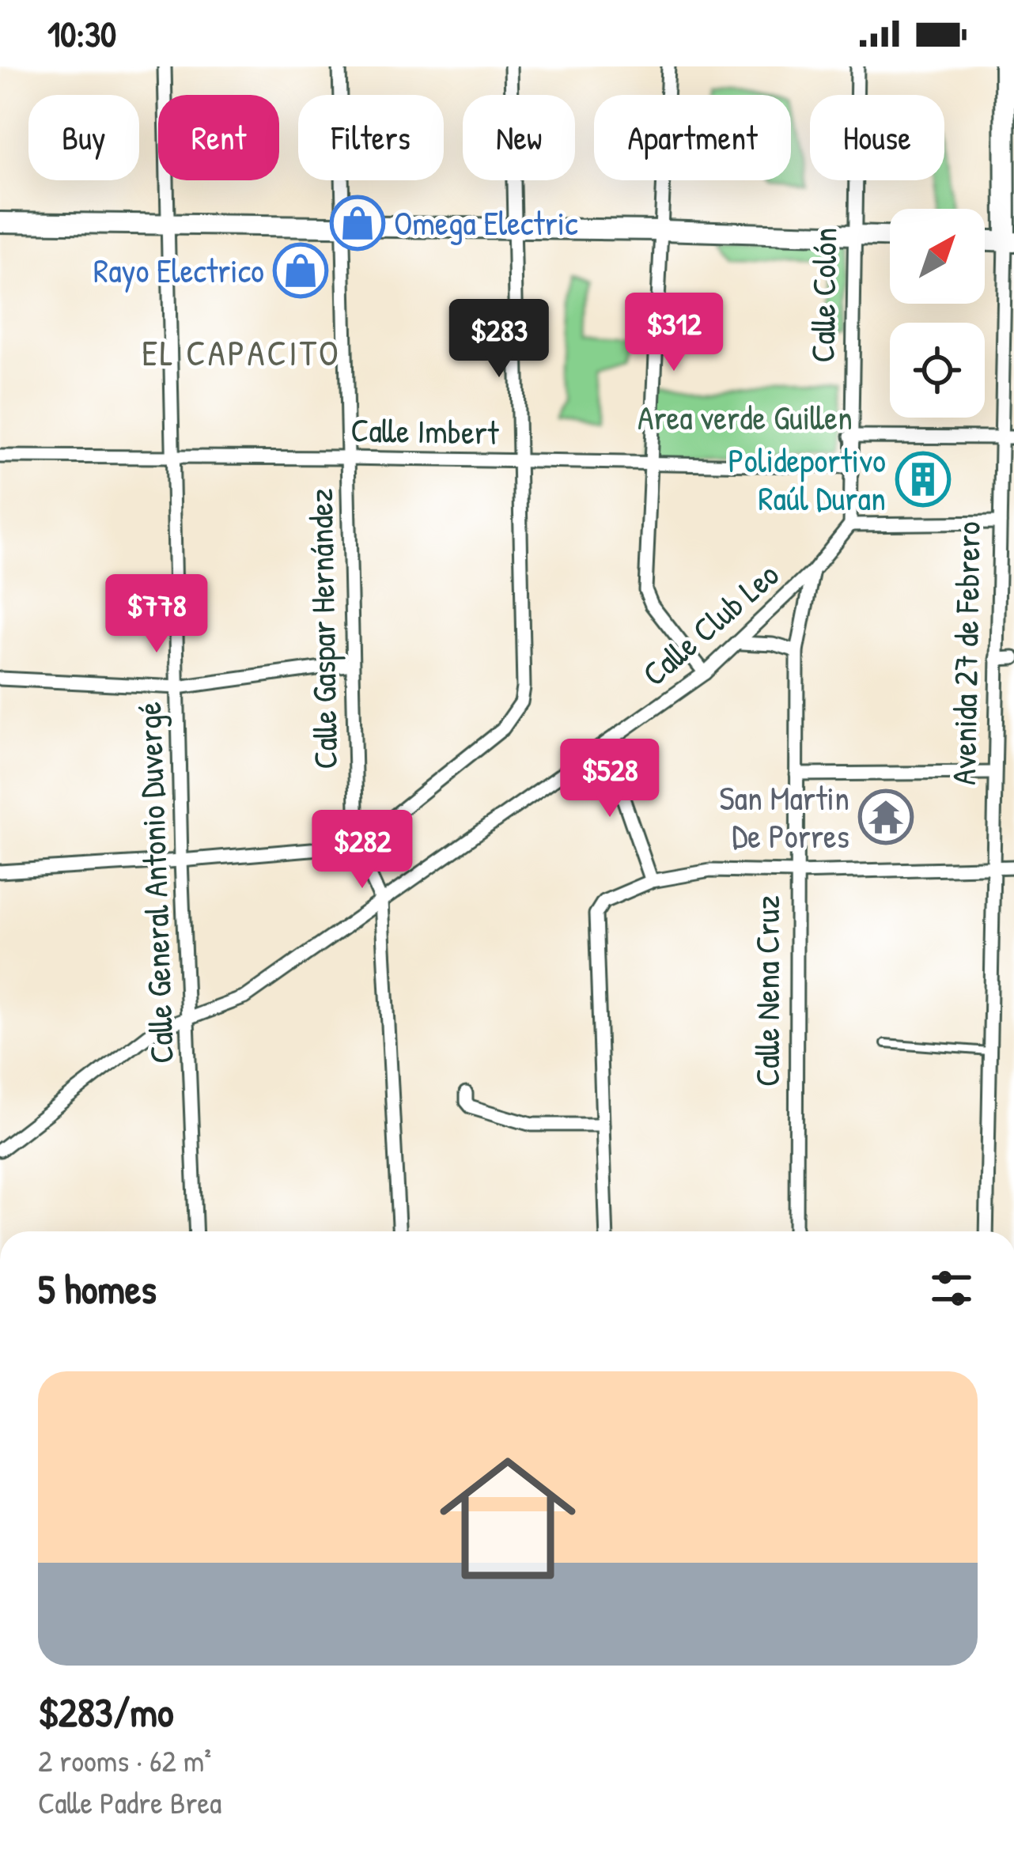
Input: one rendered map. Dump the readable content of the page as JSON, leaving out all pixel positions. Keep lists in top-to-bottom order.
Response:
{
  "streets": {
    "main road": ["Avenida 27 de Febrero"],
    "street": [
      "Calle Colón",
      "Calle Imbert",
      "Calle Club Leo",
      "Calle Gaspar Hernández",
      "Calle General Antonio Duvergé",
      "Calle Nena Cruz"
    ]
  },
  "crossings": [
    ["Calle Colón", "Calle Imbert"],
    ["Calle Colón", "Calle Club Leo"],
    ["Calle Imbert", "Calle Gaspar Hernández"],
    ["Calle Imbert", "Calle General Antonio Duvergé"],
    ["Calle Club Leo", "Calle Gaspar Hernández"],
    ["Calle Club Leo", "Calle General Antonio Duvergé"],
    ["Calle Club Leo", "Calle Nena Cruz"]
  ],
  "districts": ["EL CAPACITO"],
  "parks": ["Area verde Guillen"],
  "places": {
    "shop": ["Omega Electric", "Rayo Electrico"],
    "building": ["Polideportivo Raúl Duran"],
    "temple": ["San Martin De Porres"]
  },
  "north": "top right",
  "page": {
    "status": "10:30",
    "chip": [
      "Buy",
      "Rent",
      "Filters",
      "New",
      "Apartment",
      "House"
    ],
    "price": [
      "$312",
      "$283",
      "$778",
      "$528",
      "$282"
    ],
    "heading": "5 homes",
    "list": [
      {
        "name": "$283/mo",
        "note": "2 rooms · 62 m² · Calle Padre Brea"
      }
    ]
  }
}
